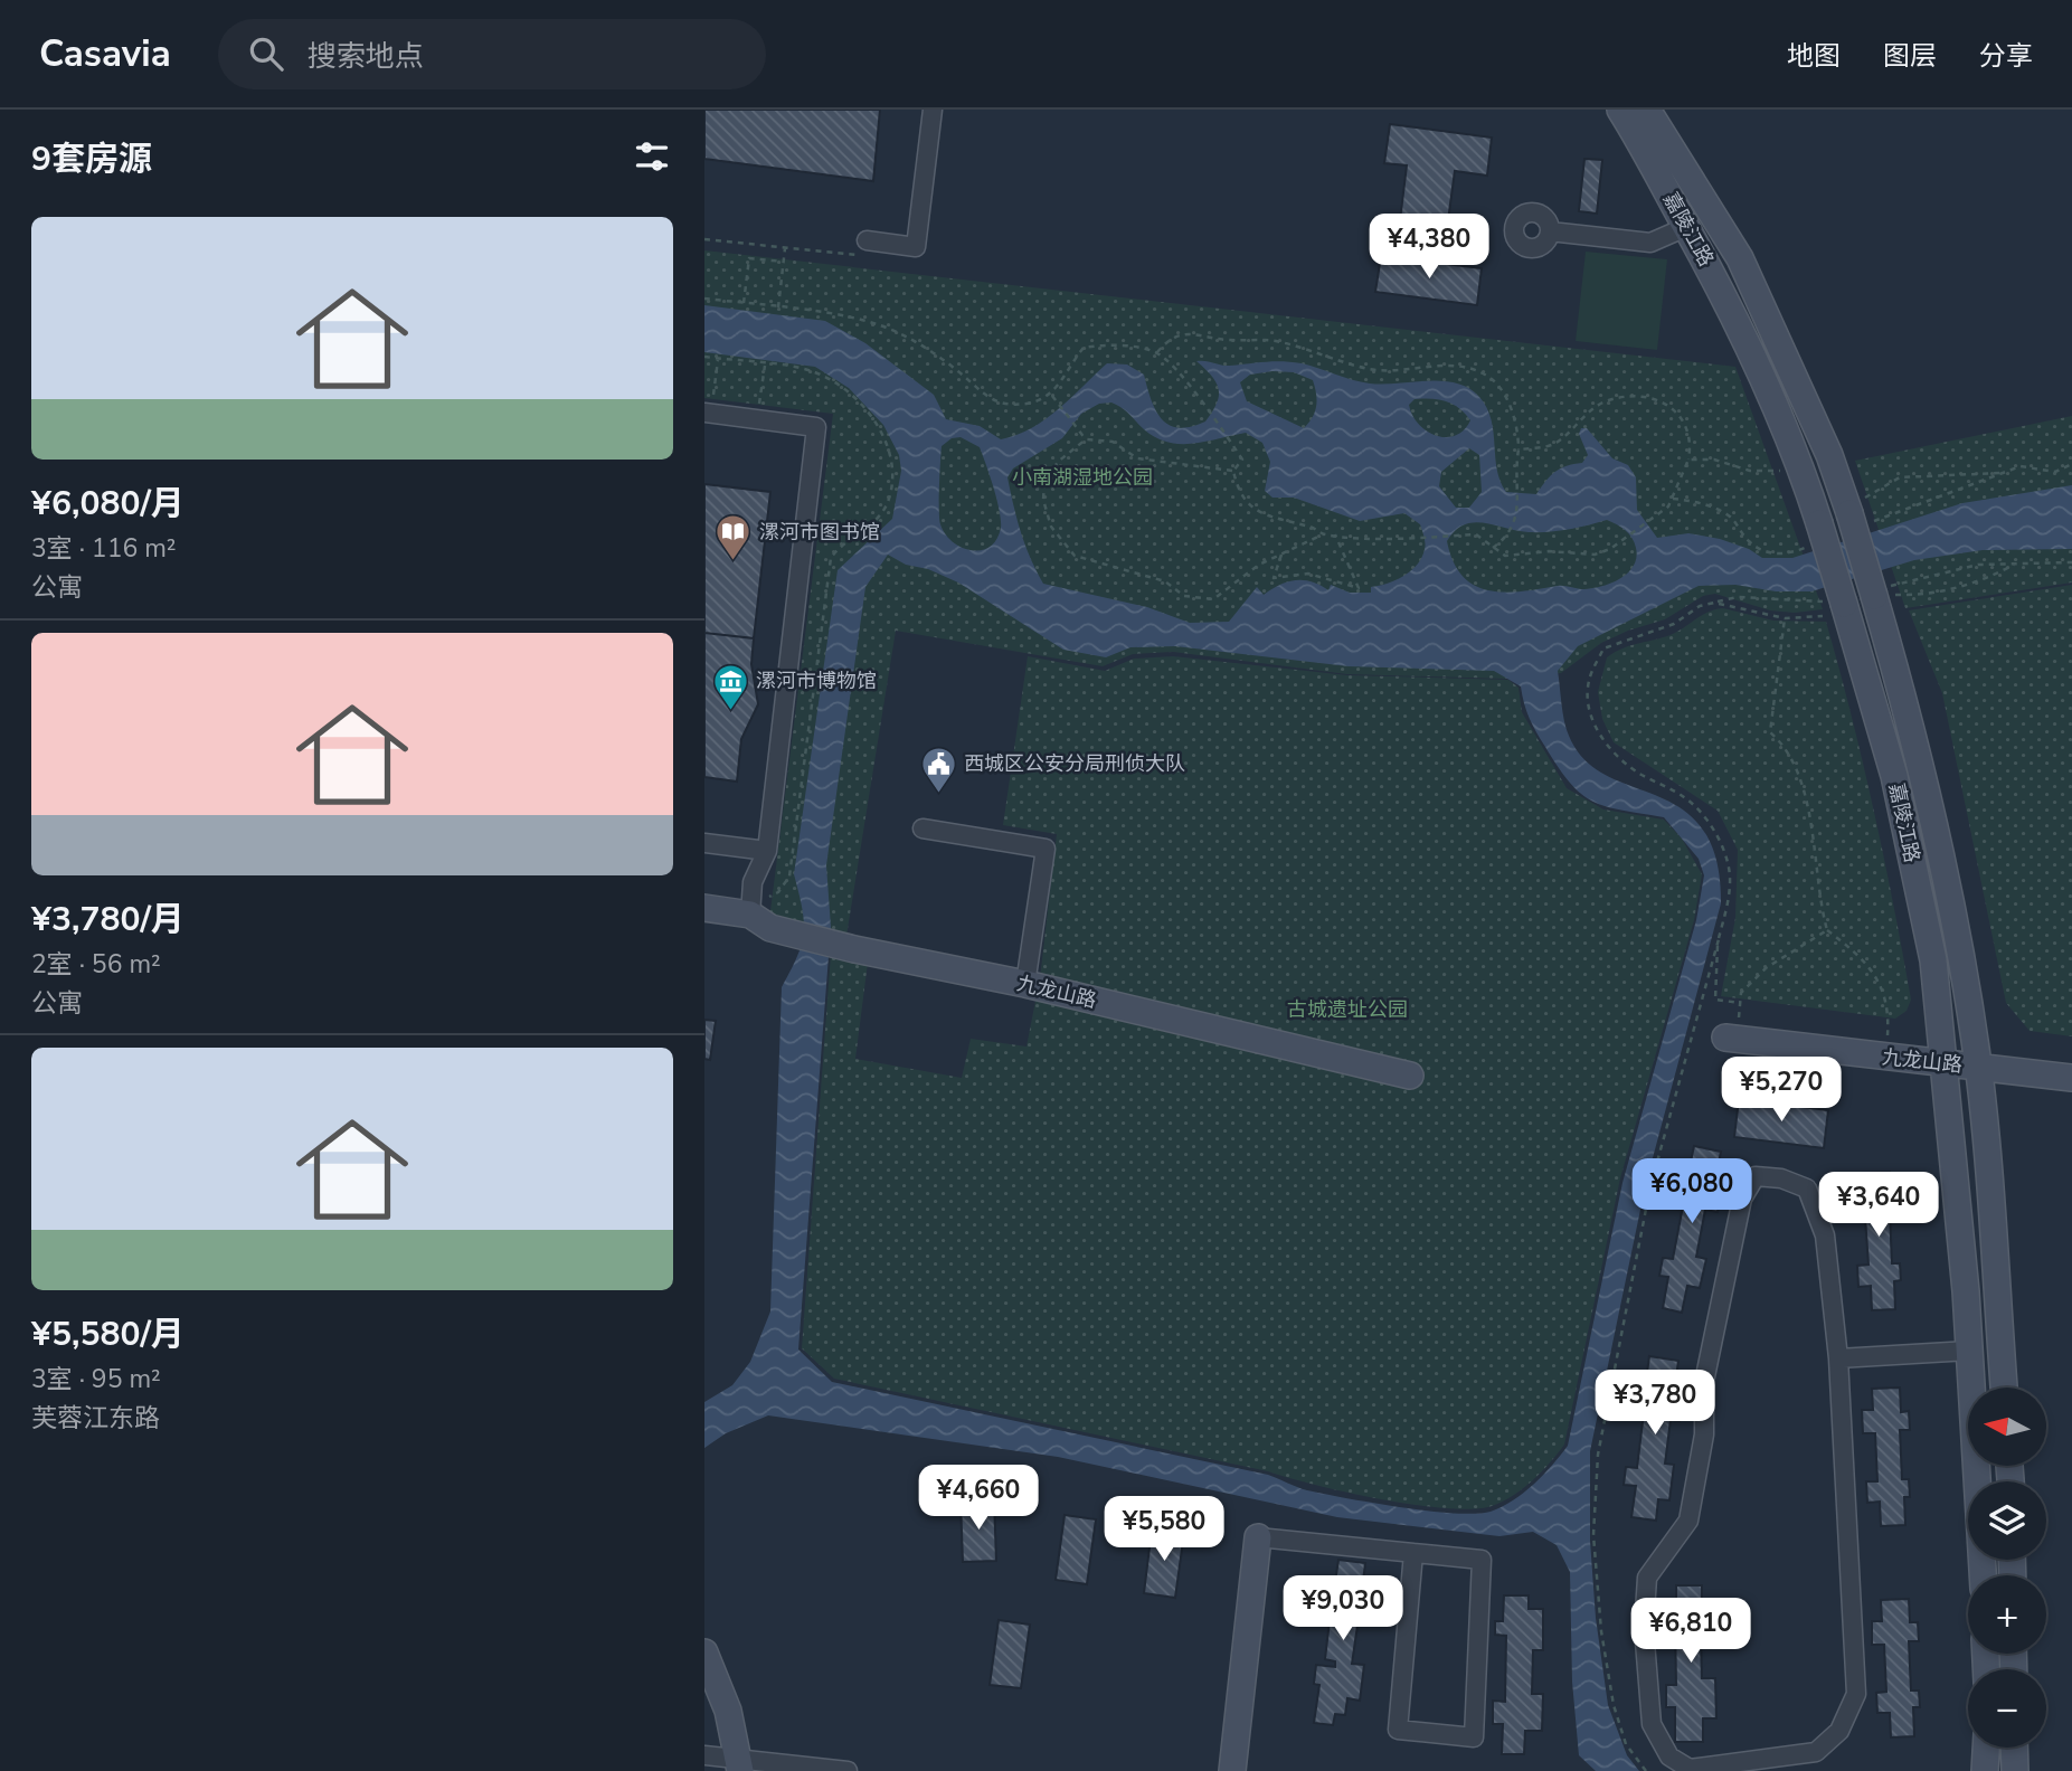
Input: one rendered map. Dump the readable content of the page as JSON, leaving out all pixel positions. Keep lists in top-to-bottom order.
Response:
{
  "streets": {
    "street": ["嘉陵江路", "九龙山路"]
  },
  "crossings": [
    ["嘉陵江路", "九龙山路"]
  ],
  "parks": ["小南湖湿地公园", "古城遗址公园"],
  "places": {
    "library": ["漯河市图书馆"],
    "museum": ["漯河市博物馆"],
    "public building": ["西城区公安分局刑侦大队"]
  },
  "north": "left",
  "page": {
    "header": "Casavia",
    "search": "搜索地点",
    "nav": ["地图", "图层", "分享"],
    "heading": "9套房源",
    "list": [
      {
        "name": "¥6,080/月",
        "note": "3室 · 116 m² · 公寓"
      },
      {
        "name": "¥3,780/月",
        "note": "2室 · 56 m² · 公寓"
      },
      {
        "name": "¥5,580/月",
        "note": "3室 · 95 m² · 芙蓉江东路"
      }
    ],
    "price": [
      "¥4,380",
      "¥5,270",
      "¥6,080",
      "¥3,640",
      "¥3,780",
      "¥4,660",
      "¥5,580",
      "¥9,030",
      "¥6,810"
    ],
    "map_buttons": ["+", "−"]
  }
}
